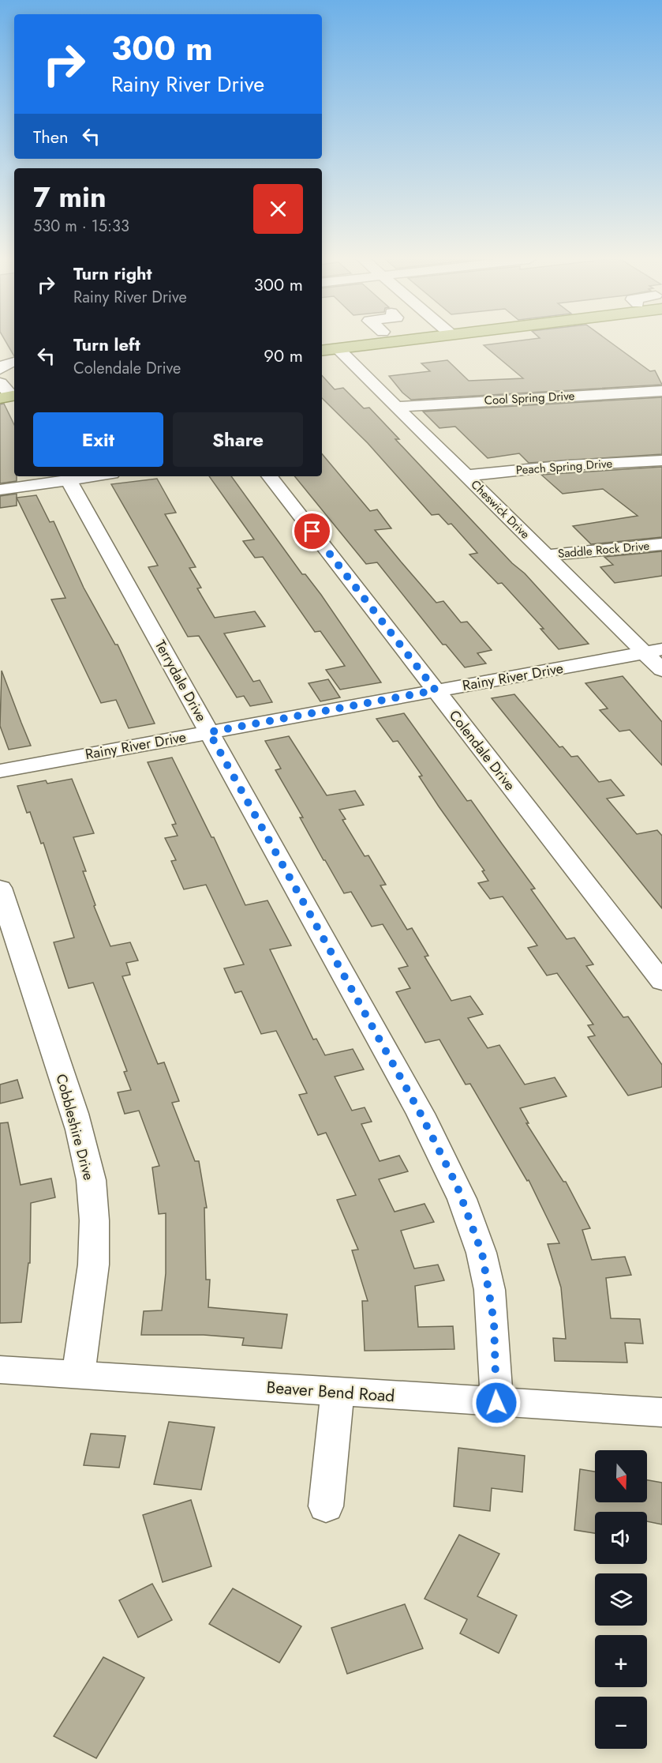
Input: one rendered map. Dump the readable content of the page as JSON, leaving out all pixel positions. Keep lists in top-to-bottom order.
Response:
{
  "streets": {
    "street": [
      "Cool Spring Drive",
      "Peach Spring Drive",
      "Cheswick Drive",
      "Saddle Rock Drive",
      "Rainy River Drive",
      "Terrydale Drive",
      "Colendale Drive",
      "Cobbleshire Drive",
      "Beaver Bend Road"
    ]
  },
  "crossings": [
    ["Cool Spring Drive", "Cheswick Drive"],
    ["Peach Spring Drive", "Cheswick Drive"],
    ["Cheswick Drive", "Saddle Rock Drive"],
    ["Cheswick Drive", "Rainy River Drive"],
    ["Rainy River Drive", "Terrydale Drive"],
    ["Rainy River Drive", "Colendale Drive"],
    ["Terrydale Drive", "Beaver Bend Road"],
    ["Cobbleshire Drive", "Beaver Bend Road"]
  ],
  "north": "bottom",
  "page": {
    "turn": ["300 m", "Rainy River Drive"],
    "then": "Then",
    "heading": ["7 min", "530 m · 15:33"],
    "list": [
      {
        "name": "Turn right",
        "note": "Rainy River Drive",
        "value": "300 m"
      },
      {
        "name": "Turn left",
        "note": "Colendale Drive",
        "value": "90 m"
      }
    ],
    "buttons": ["Exit", "Share"],
    "map_buttons": ["+", "−"]
  }
}
